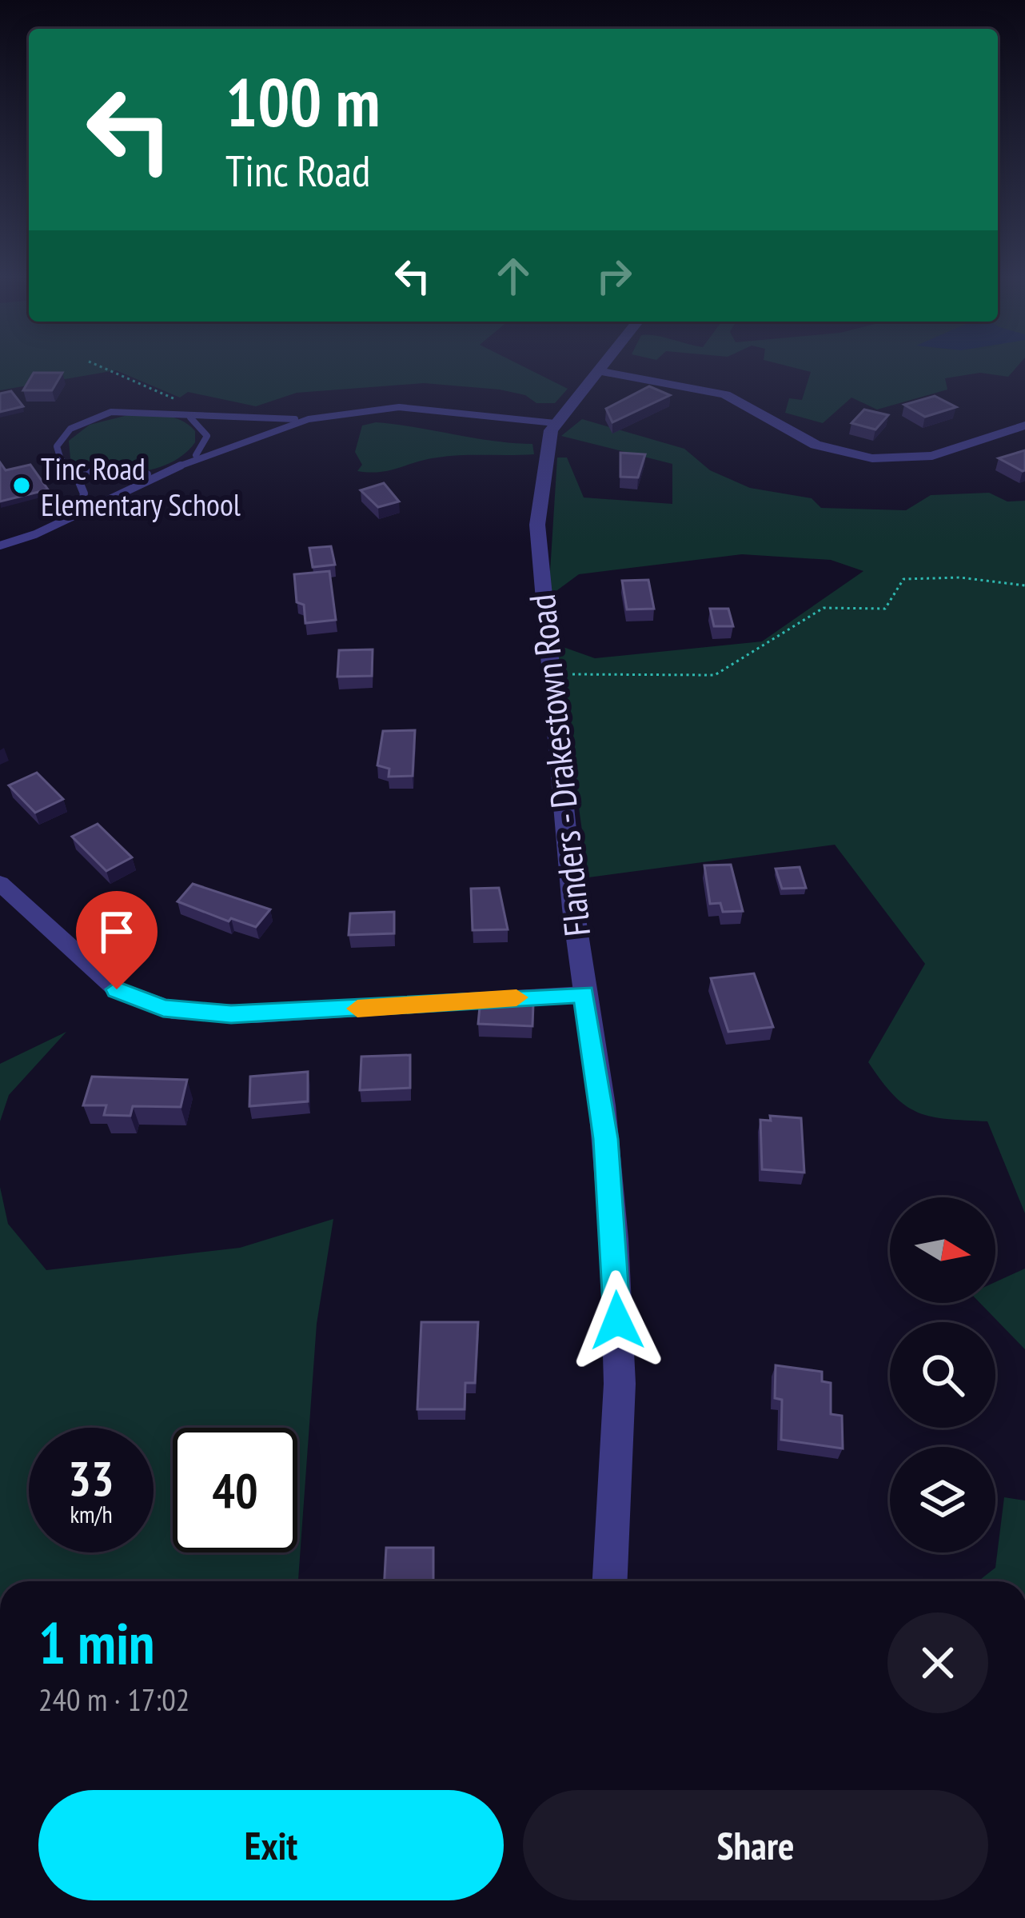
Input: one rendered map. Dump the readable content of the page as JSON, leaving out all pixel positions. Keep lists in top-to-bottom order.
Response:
{
  "streets": {
    "street": ["Flanders - Drakestown Road"]
  },
  "places": ["Tinc Road Elementary School"],
  "north": "right",
  "page": {
    "turn": ["100 m", "Tinc Road"],
    "speed": "33 km/h",
    "limit": "40",
    "heading": ["1 min", "240 m · 17:02"],
    "buttons": ["Exit", "Share"]
  }
}
